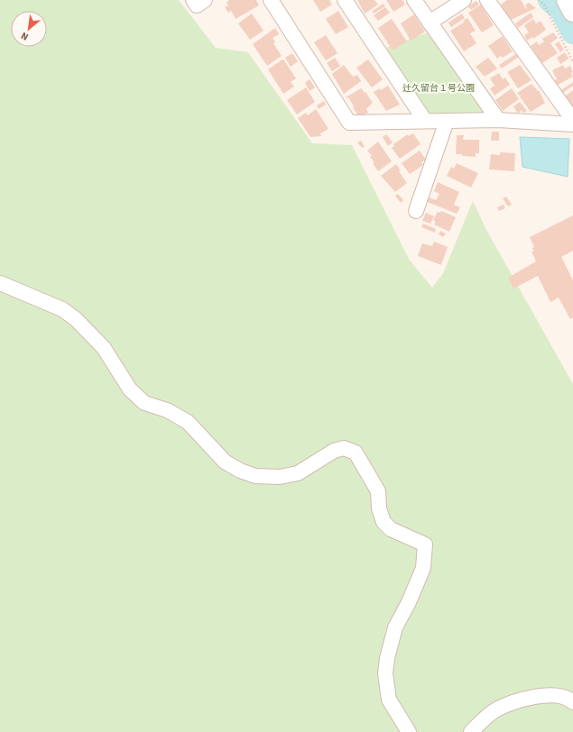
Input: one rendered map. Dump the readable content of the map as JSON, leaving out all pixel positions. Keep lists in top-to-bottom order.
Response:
{
  "parks": ["辻久留台１号公園"],
  "north": "bottom left"
}
